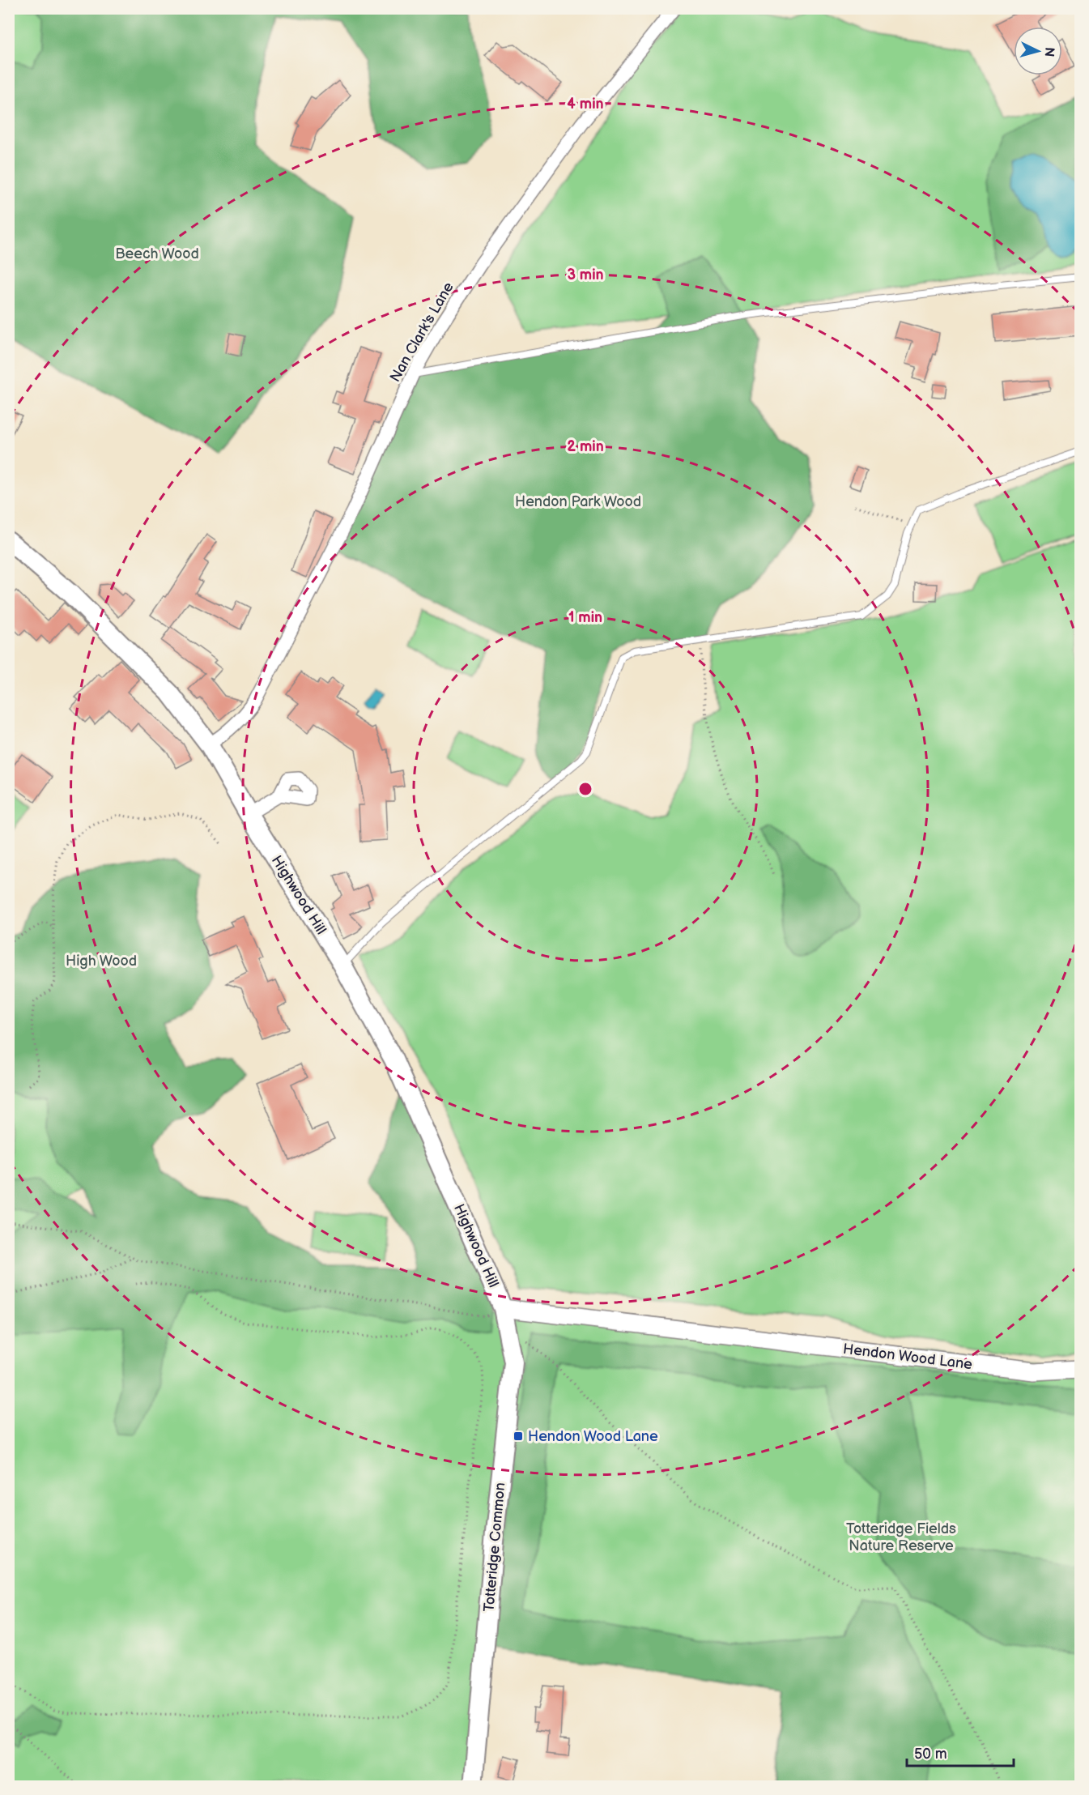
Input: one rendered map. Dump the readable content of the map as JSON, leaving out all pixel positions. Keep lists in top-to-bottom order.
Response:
{
  "streets": {
    "main road": ["Highwood Hill", "Hendon Wood Lane", "Totteridge Common"],
    "street": ["Nan Clark's Lane"]
  },
  "crossings": [
    ["Nan Clark's Lane", "Highwood Hill"],
    ["Highwood Hill", "Hendon Wood Lane"],
    ["Highwood Hill", "Totteridge Common"],
    ["Hendon Wood Lane", "Totteridge Common"]
  ],
  "parks": [
    "Beech Wood",
    "Hendon Park Wood",
    "High Wood",
    "Totteridge Fields Nature Reserve"
  ],
  "places": {
    "transit": ["Hendon Wood Lane"]
  },
  "scale_bar": "50 m",
  "north": "right",
  "rings": [
    "4 min",
    "3 min",
    "2 min",
    "1 min"
  ]
}
